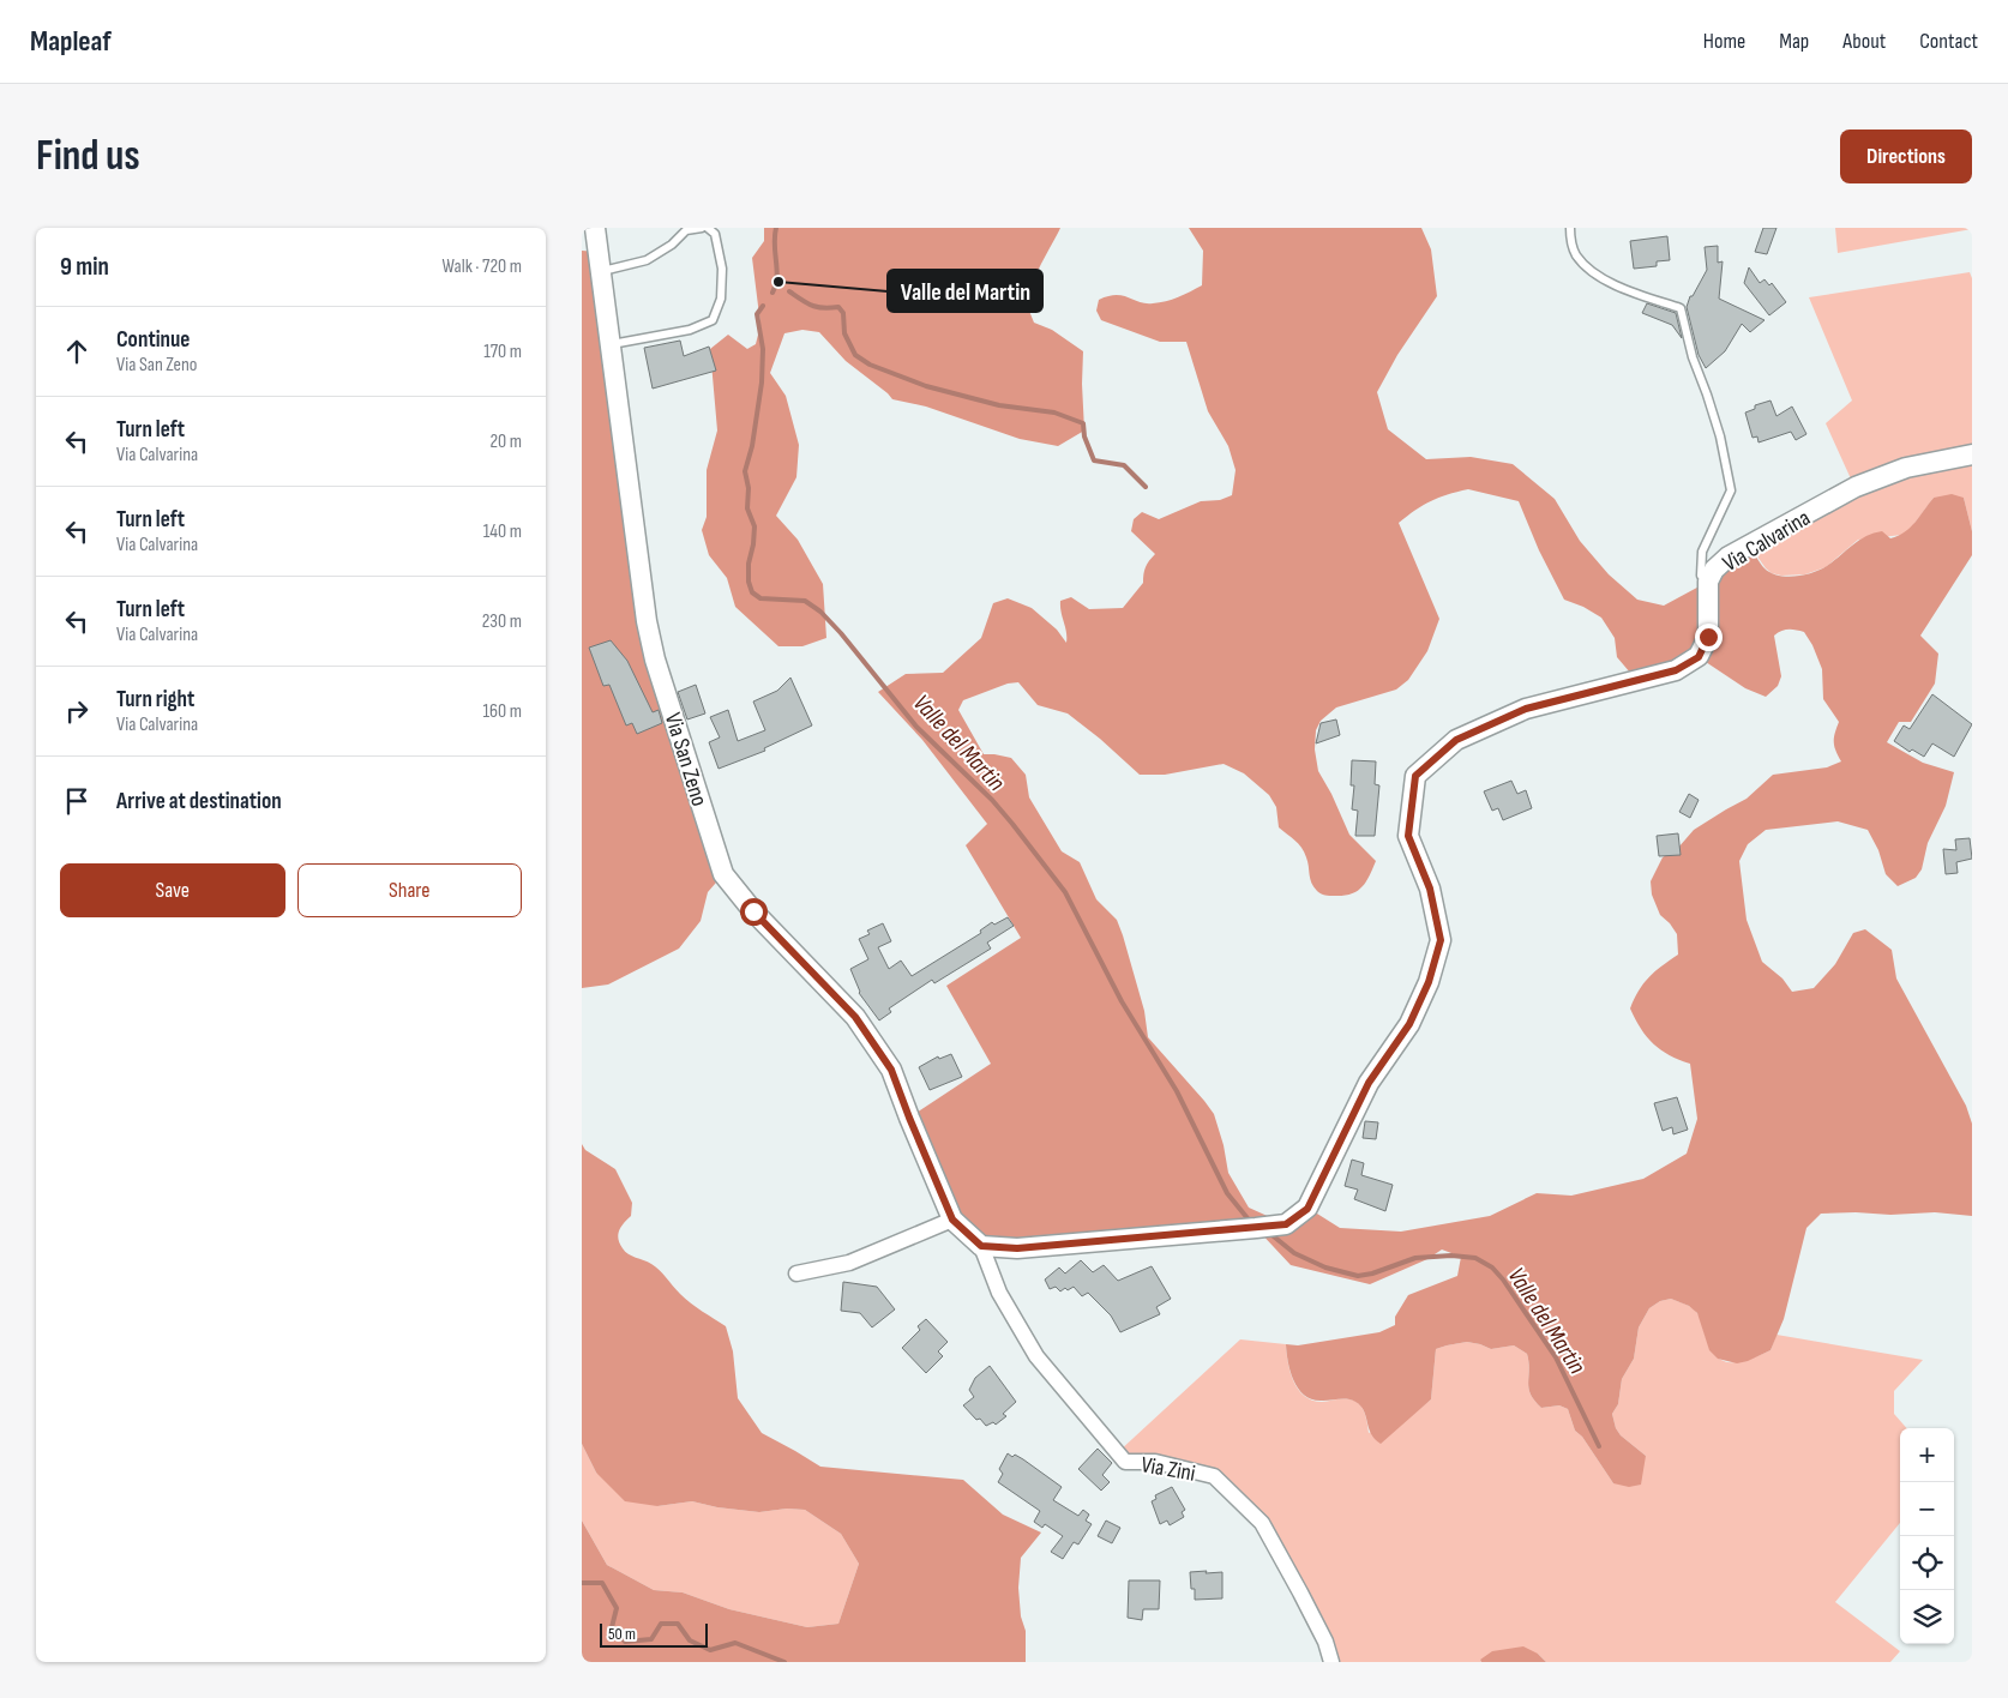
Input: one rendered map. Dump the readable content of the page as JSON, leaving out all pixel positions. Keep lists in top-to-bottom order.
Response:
{
  "streets": {
    "street": ["Via Calvarina", "Via San Zeno", "Via Zini"]
  },
  "crossings": [
    ["Via Calvarina", "Via Zini"]
  ],
  "water": ["Valle del Martin"],
  "places": ["Valle del Martin"],
  "scale_bar": "50 m",
  "page": {
    "header": "Mapleaf",
    "nav": [
      "Home",
      "Map",
      "About",
      "Contact"
    ],
    "buttons": [
      "Directions",
      ["Save", "Share"]
    ],
    "title": "Find us",
    "heading": ["9 min", "Walk · 720 m"],
    "list": [
      ["Continue", "Via San Zeno", "170 m"],
      ["Turn left", "Via Calvarina", "20 m"],
      ["Turn left", "Via Calvarina", "140 m"],
      ["Turn left", "Via Calvarina", "230 m"],
      ["Turn right", "Via Calvarina", "160 m"],
      "Arrive at destination"
    ],
    "map_buttons": ["+", "−"],
    "scale": "50 m"
  }
}
